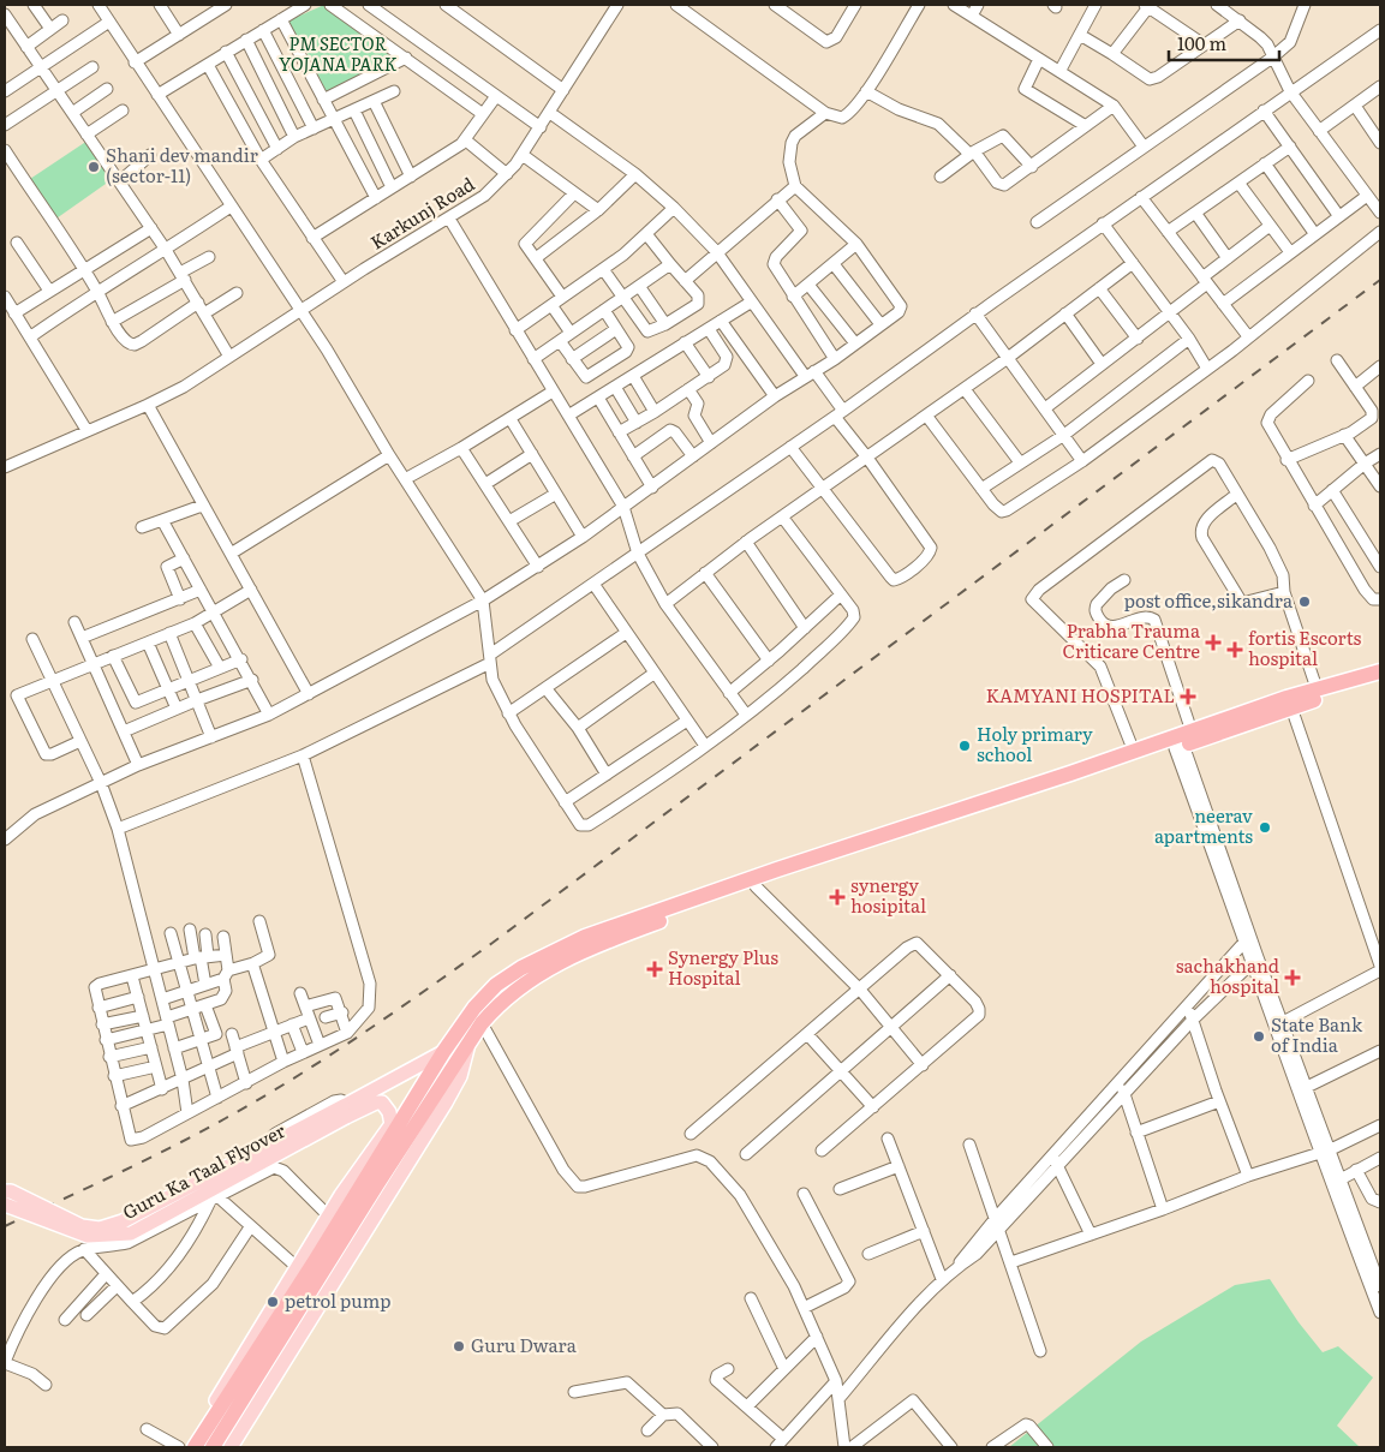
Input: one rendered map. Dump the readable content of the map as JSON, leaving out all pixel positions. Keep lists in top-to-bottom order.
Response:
{
  "streets": {
    "main road": ["Guru Ka Taal Flyover"],
    "street": ["Karkunj Road"]
  },
  "parks": ["PM SECTOR YOJANA PARK"],
  "places": {
    "other": [
      "Shani dev mandir (sector-11)",
      "post office,sikandra",
      "Holy primary school",
      "neerav apartments",
      "State Bank of India",
      "petrol pump",
      "Guru Dwara"
    ],
    "health": [
      "Prabha Trauma Criticare Centre",
      "fortis Escorts hospital",
      "KAMYANI HOSPITAL",
      "synergy hosipital",
      "Synergy Plus Hospital",
      "sachakhand hospital"
    ]
  },
  "scale_bar": "100 m"
}
